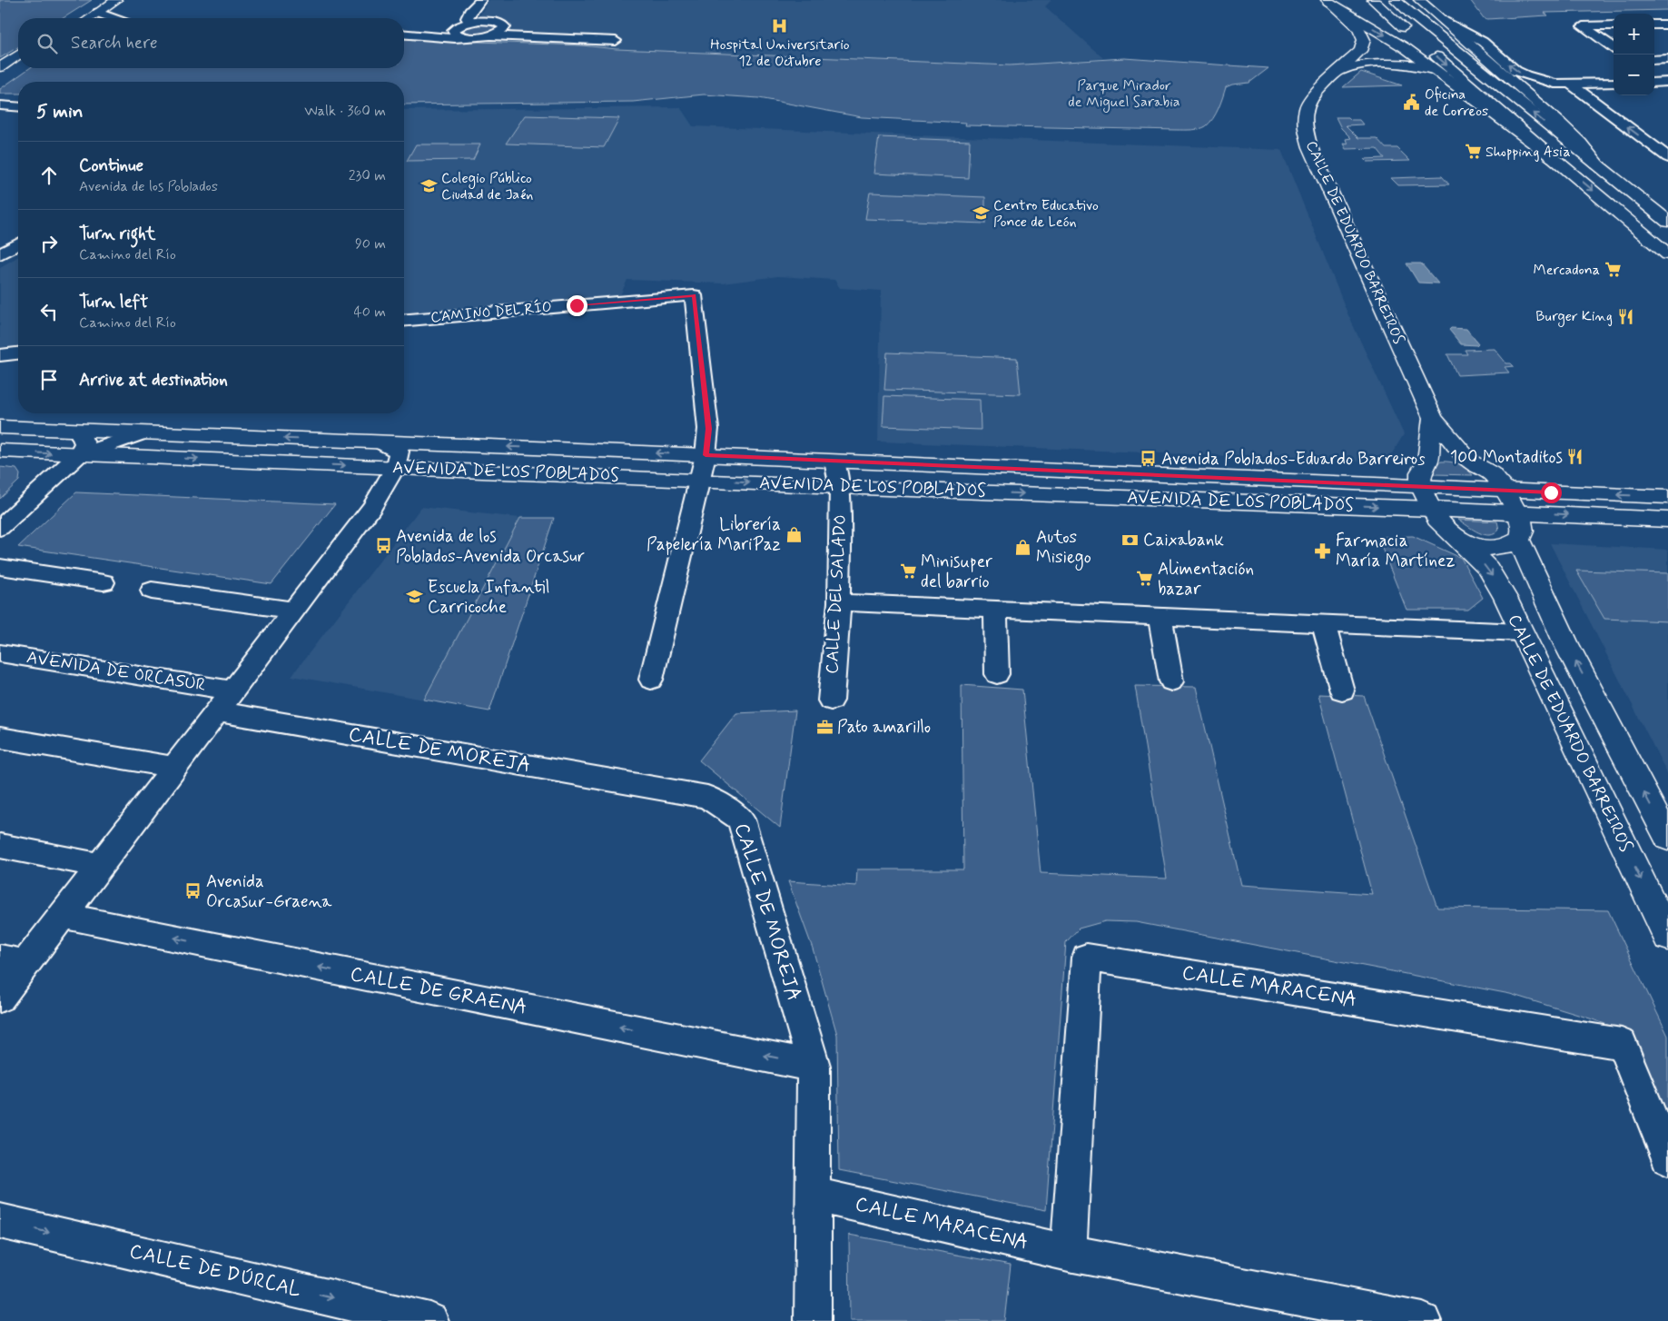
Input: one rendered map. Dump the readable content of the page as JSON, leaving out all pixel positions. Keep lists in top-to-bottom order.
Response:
{
  "streets": {
    "main road": ["CALLE DE EDUARDO BARREIROS", "AVENIDA DE LOS POBLADOS"],
    "street": [
      "CAMINO DEL RÍO",
      "CALLE DEL SALADO",
      "AVENIDA DE ORCASUR",
      "CALLE DE MOREJA",
      "CALLE MARACENA",
      "CALLE DE GRAENA",
      "CALLE DE DÚRCAL"
    ]
  },
  "crossings": [
    ["CALLE DE EDUARDO BARREIROS", "AVENIDA DE LOS POBLADOS"],
    ["CAMINO DEL RÍO", "AVENIDA DE LOS POBLADOS"],
    ["AVENIDA DE LOS POBLADOS", "CALLE DEL SALADO"],
    ["AVENIDA DE LOS POBLADOS", "AVENIDA DE ORCASUR"],
    ["AVENIDA DE ORCASUR", "CALLE DE MOREJA"],
    ["AVENIDA DE ORCASUR", "CALLE DE GRAENA"],
    ["CALLE DE MOREJA", "CALLE MARACENA"],
    ["CALLE DE MOREJA", "CALLE DE GRAENA"]
  ],
  "one_way": ["CALLE DE GRAENA", "CALLE DE DÚRCAL"],
  "parks": ["Parque Mirador de Miguel Sarabia"],
  "places": {
    "hospital": ["Hospital Universitario 12 de Octubre"],
    "public building": ["Oficina de Correos"],
    "supermarket": [
      "Shopping Asia",
      "Mercadona",
      "Minisuper del barrio",
      "Alimentación bazar"
    ],
    "school or university": ["Colegio Público Ciudad de Jaén", "Centro Educativo Ponce de León", "Escuela Infantil Carricoche"],
    "restaurant": ["Burger King", "100 Montaditos"],
    "bus stop": ["Avenida Poblados-Eduardo Barreiros", "Avenida de los Poblados-Avenida Orcasur", "Avenida Orcasur-Graena"],
    "shop": ["Librería Papelería MariPaz", "Autos Misiego"],
    "bank": ["Caixabank"],
    "pharmacy": ["Farmacia María Martínez"],
    "office": ["Pato amarillo"]
  },
  "page": {
    "map_buttons": ["+", "−"],
    "search": "Search here",
    "heading": ["5 min", "Walk · 360 m"],
    "list": [
      ["Continue", "Avenida de los Poblados", "230 m"],
      ["Turn right", "Camino del Río", "90 m"],
      ["Turn left", "Camino del Río", "40 m"],
      "Arrive at destination"
    ]
  }
}
